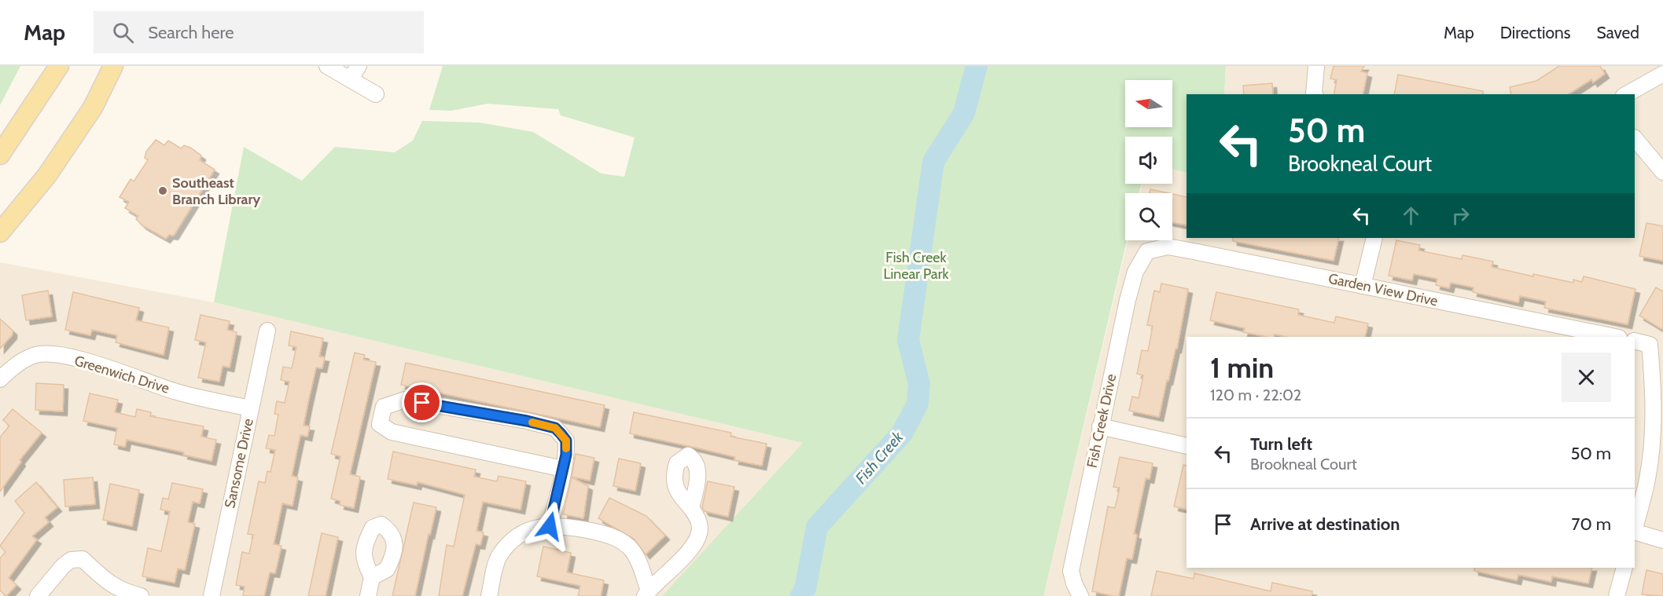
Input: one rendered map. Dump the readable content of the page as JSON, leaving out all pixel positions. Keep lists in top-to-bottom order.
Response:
{
  "streets": {
    "street": [
      "Garden View Drive",
      "Greenwich Drive",
      "Fish Creek Drive",
      "Sansome Drive"
    ]
  },
  "crossings": [
    ["Garden View Drive", "Fish Creek Drive"],
    ["Greenwich Drive", "Sansome Drive"]
  ],
  "water": ["Fish Creek"],
  "parks": ["Fish Creek Linear Park"],
  "places": ["Southeast Branch Library"],
  "north": "left",
  "page": {
    "header": "Map",
    "search": "Search here",
    "nav": ["Map", "Directions", "Saved"],
    "turn": ["50 m", "Brookneal Court"],
    "heading": ["1 min", "120 m · 22:02"],
    "list": [
      {
        "name": "Turn left",
        "note": "Brookneal Court",
        "value": "50 m"
      },
      {
        "name": "Arrive at destination",
        "value": "70 m"
      }
    ]
  }
}
